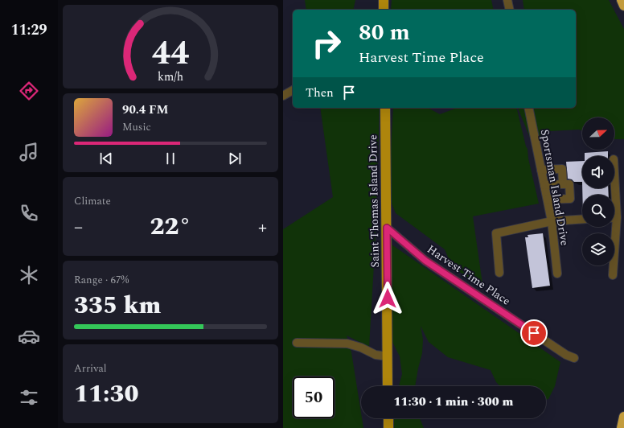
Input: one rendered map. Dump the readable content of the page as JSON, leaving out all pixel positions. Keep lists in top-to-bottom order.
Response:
{
  "streets": {
    "main road": ["Saint Thomas Island Drive"],
    "street": ["Sportsman Island Drive", "Harvest Time Place"]
  },
  "crossings": [
    ["Saint Thomas Island Drive", "Harvest Time Place"]
  ],
  "north": "right",
  "page": {
    "tabs": "11:29",
    "turn": ["80 m", "Harvest Time Place"],
    "then": "Then",
    "song": ["90.4 FM", "Music"],
    "tile": [
      "Climate",
      ["Range · 67%", "335 km"],
      ["Arrival", "11:30"]
    ],
    "heat": ["−", "22°", "+"],
    "limit": "50",
    "trip": "11:30 · 1 min · 300 m",
    "gauge": ["44", "km/h"]
  }
}
